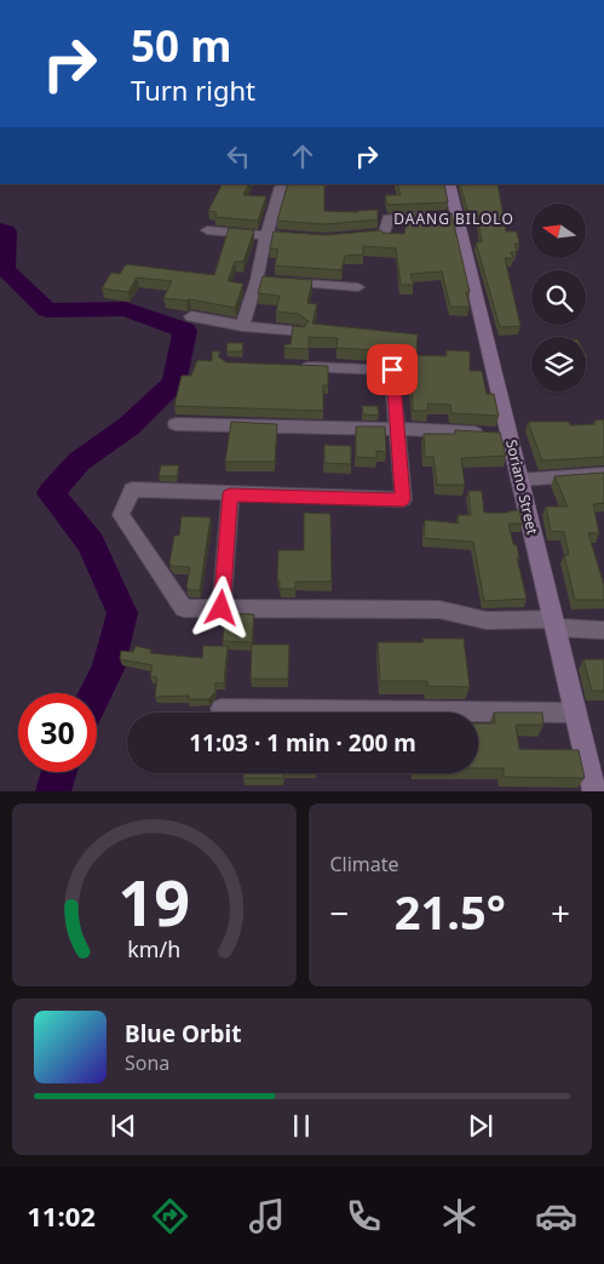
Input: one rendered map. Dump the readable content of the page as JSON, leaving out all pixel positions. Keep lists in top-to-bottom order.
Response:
{
  "streets": {
    "main road": ["Soriano Street"]
  },
  "districts": ["DAANG BILOLO"],
  "north": "left",
  "page": {
    "turn": ["50 m", "Turn right"],
    "limit": "30",
    "trip": "11:03 · 1 min · 200 m",
    "tile": "Climate",
    "heat": ["−", "21.5°", "+"],
    "song": ["Blue Orbit", "Sona"],
    "tabs": "11:02",
    "gauge": ["19", "km/h"]
  }
}
